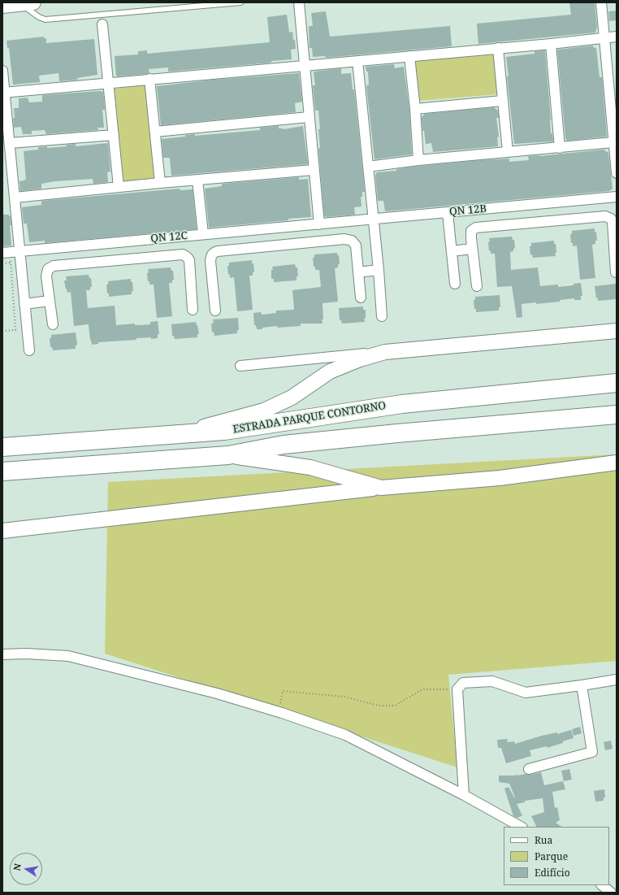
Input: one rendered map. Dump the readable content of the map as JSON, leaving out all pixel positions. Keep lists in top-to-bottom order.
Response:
{
  "streets": {
    "highway": ["ESTRADA PARQUE CONTORNO"],
    "street": ["QN 12B", "QN 12C"]
  },
  "crossings": [
    ["QN 12B", "QN 12C"]
  ],
  "legend": ["Rua", "Parque", "Edifício"],
  "north": "left"
}
